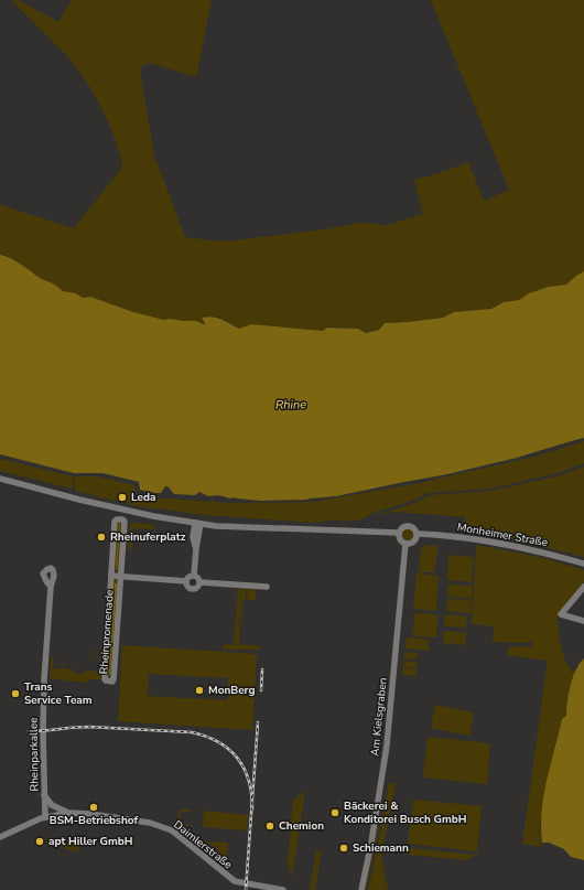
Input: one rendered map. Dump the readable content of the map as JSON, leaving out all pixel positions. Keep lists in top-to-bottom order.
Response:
{
  "streets": {
    "street": [
      "Monheimer Straße",
      "Rheinpromenade",
      "Am Kielsgraben",
      "Rheinparkallee",
      "Daimlerstraße"
    ]
  },
  "crossings": [
    ["Monheimer Straße", "Am Kielsgraben"],
    ["Rheinparkallee", "Daimlerstraße"]
  ],
  "water": ["Rhine"],
  "places": [
    "Leda",
    "Rheinuferplatz",
    "MonBerg",
    "Trans Service Team",
    "BSM-Betriebshof",
    "Bäckerei & Konditorei Busch GmbH",
    "Chemion",
    "apt Hiller GmbH",
    "Schiemann"
  ]
}
